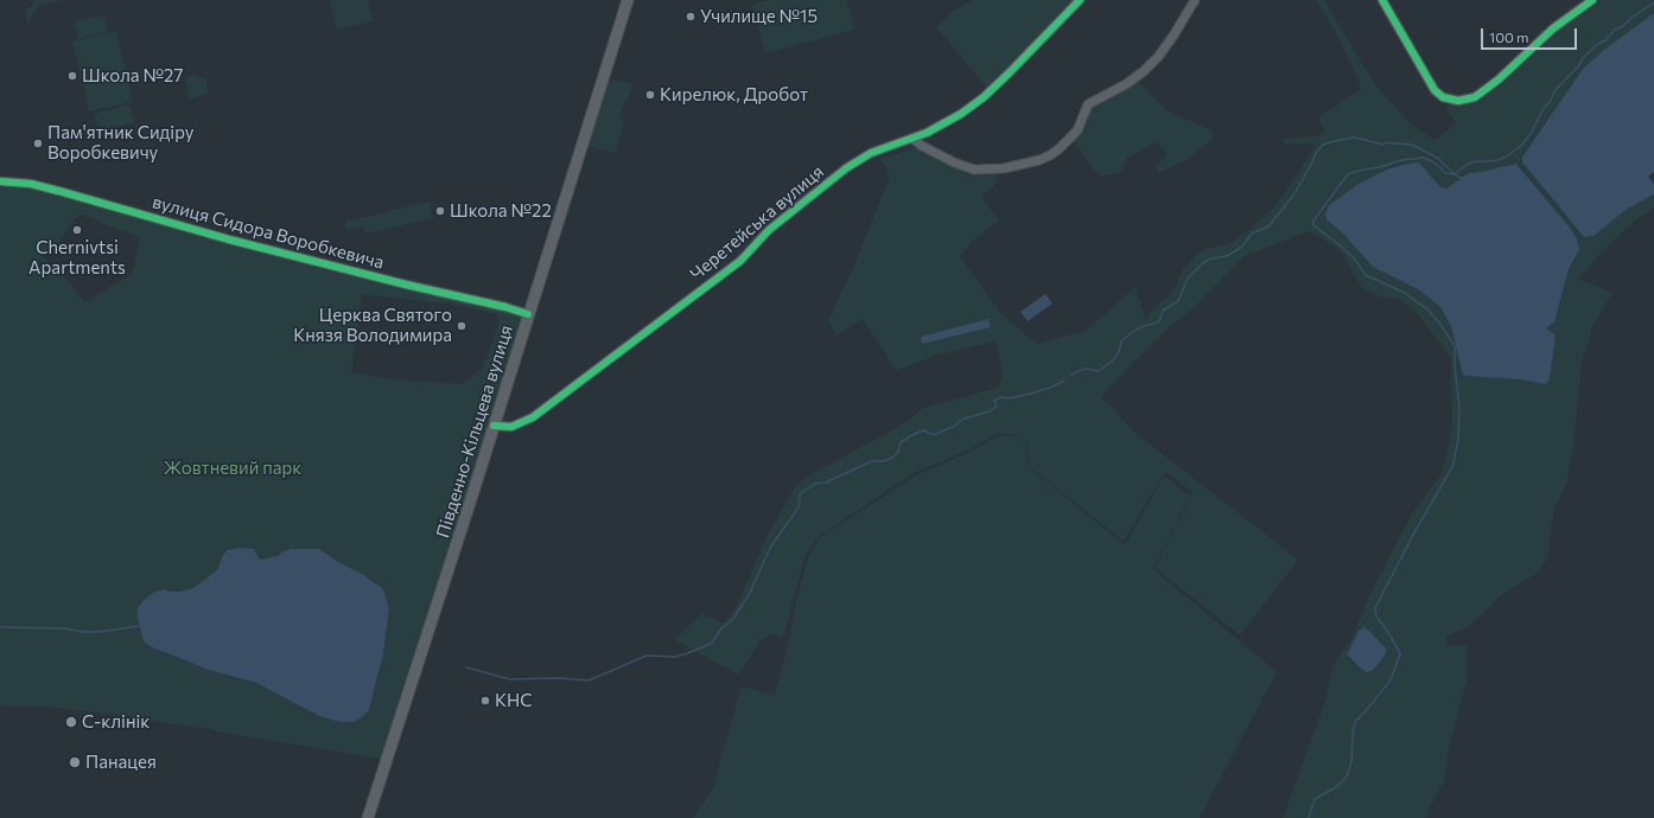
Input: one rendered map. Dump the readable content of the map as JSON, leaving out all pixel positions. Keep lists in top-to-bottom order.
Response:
{
  "streets": {
    "main road": ["Південно-Кільцева вулиця"],
    "street": ["Черетейська вулиця", "вулиця Сидора Воробкевича"]
  },
  "crossings": [
    ["Черетейська вулиця", "Південно-Кільцева вулиця"],
    ["вулиця Сидора Воробкевича", "Південно-Кільцева вулиця"]
  ],
  "parks": ["Жовтневий парк"],
  "places": [
    "Училище №15",
    "Школа №27",
    "Кирелюк, Дробот",
    "Пам'ятник Сидіру Воробкевичу",
    "Школа №22",
    "Chernivtsi Apartments",
    "Церква Святого Князя Володимира",
    "КНС",
    "С-клінік",
    "Панацея"
  ],
  "scale_bar": "100 m"
}
